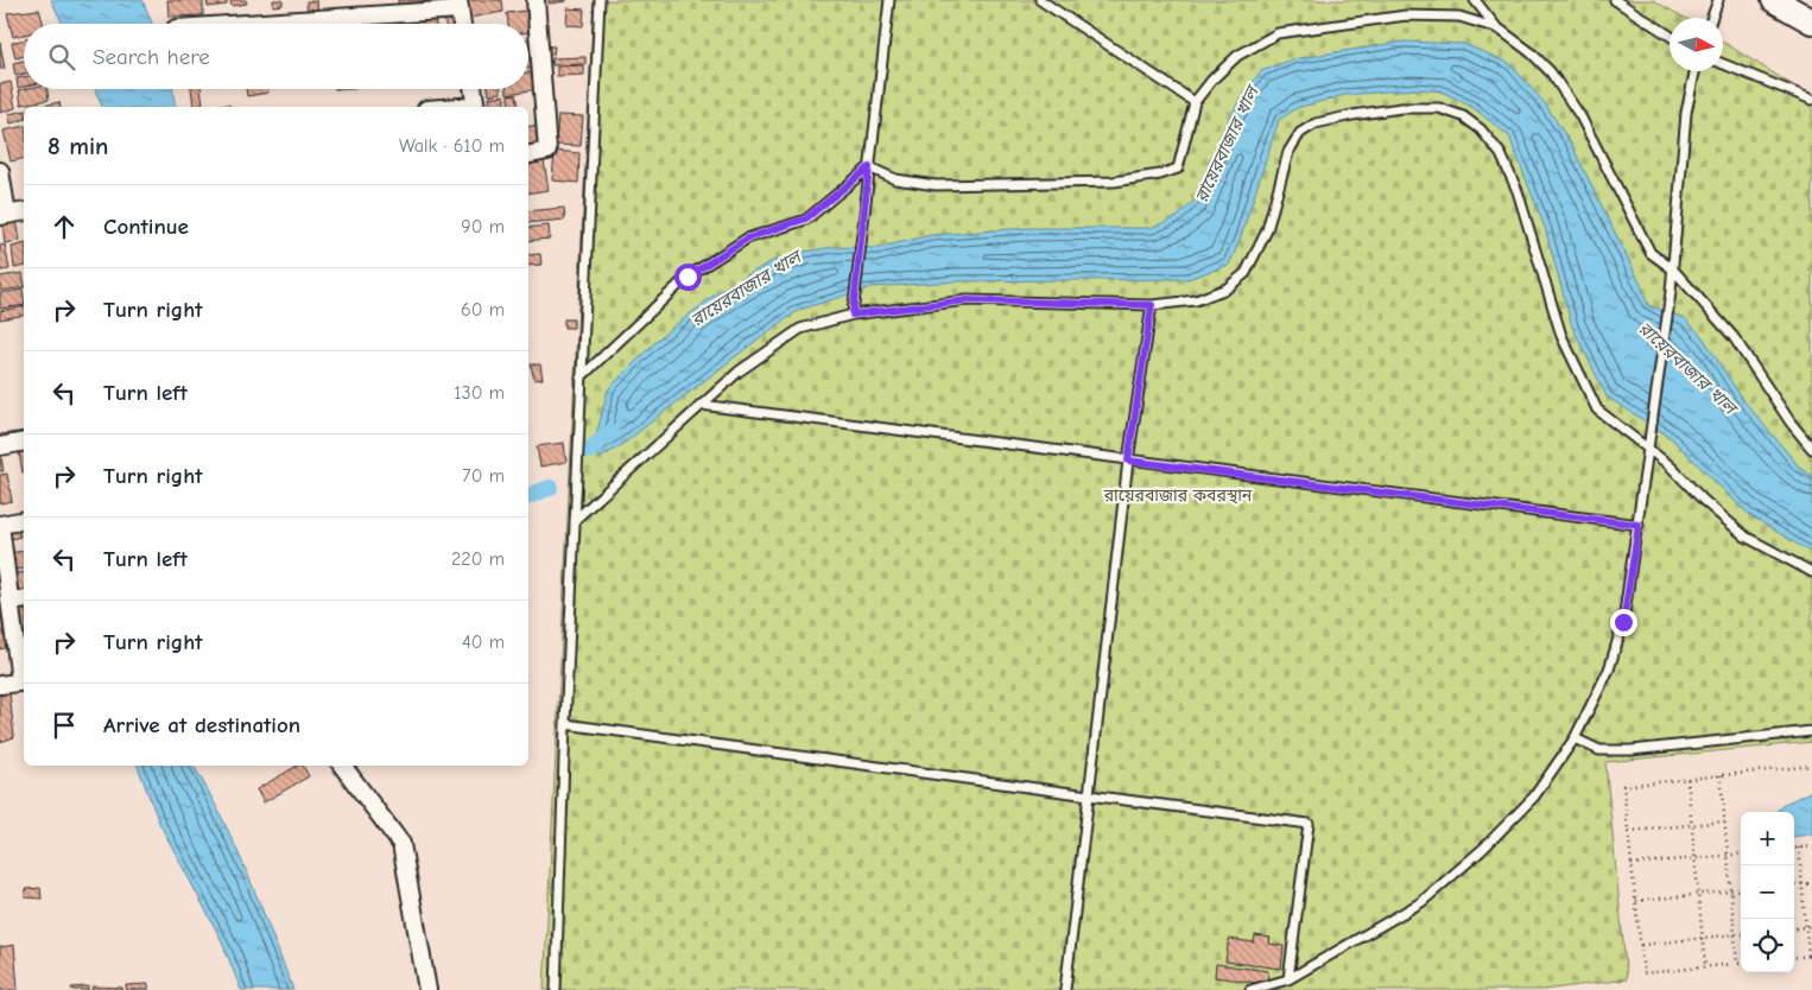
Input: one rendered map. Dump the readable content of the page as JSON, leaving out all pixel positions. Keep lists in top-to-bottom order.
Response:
{
  "water": ["রায়েরবাজার খাল"],
  "parks": ["রায়েরবাজার কবরস্থান"],
  "north": "right",
  "page": {
    "search": "Search here",
    "heading": ["8 min", "Walk · 610 m"],
    "list": [
      ["Continue", "90 m"],
      ["Turn right", "60 m"],
      ["Turn left", "130 m"],
      ["Turn right", "70 m"],
      ["Turn left", "220 m"],
      ["Turn right", "40 m"],
      "Arrive at destination"
    ],
    "map_buttons": ["+", "−"]
  }
}
